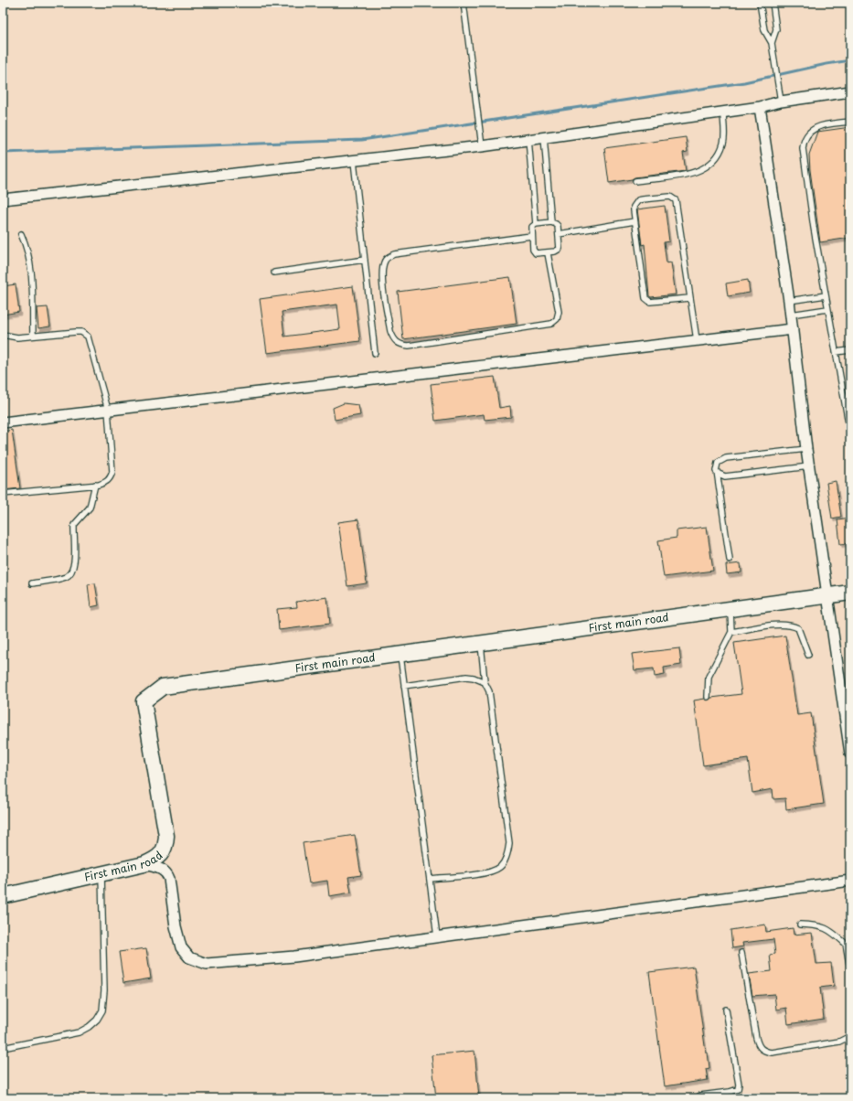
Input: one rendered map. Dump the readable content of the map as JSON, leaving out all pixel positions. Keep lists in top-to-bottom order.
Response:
{
  "streets": {
    "street": ["First main road"]
  }
}
